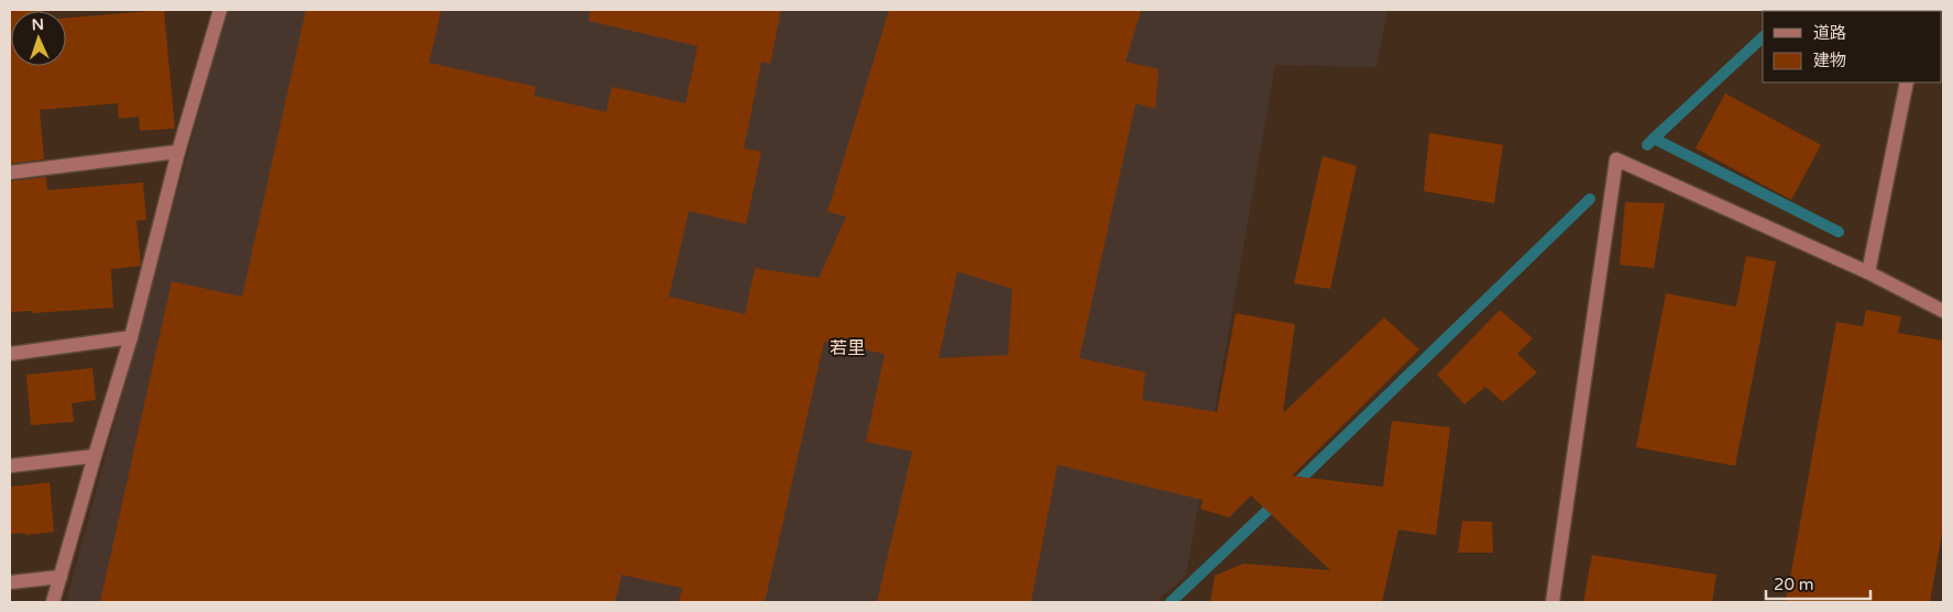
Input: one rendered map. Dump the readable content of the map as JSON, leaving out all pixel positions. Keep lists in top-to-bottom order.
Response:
{
  "districts": ["若里"],
  "legend": ["道路", "建物"],
  "scale_bar": "20 m",
  "north": "top"
}
